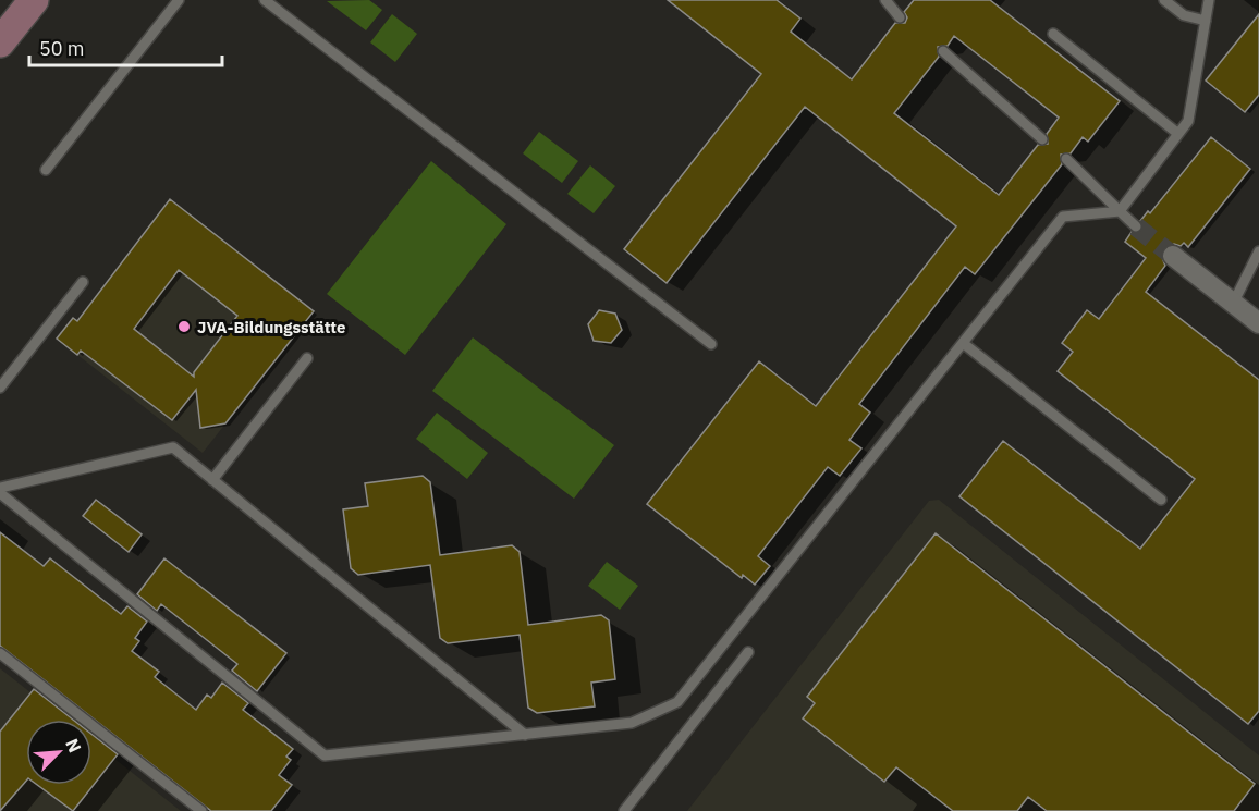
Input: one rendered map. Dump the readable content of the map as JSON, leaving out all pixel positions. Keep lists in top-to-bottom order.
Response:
{
  "places": ["JVA-Bildungsstätte"],
  "scale_bar": "50 m",
  "north": "top right"
}
